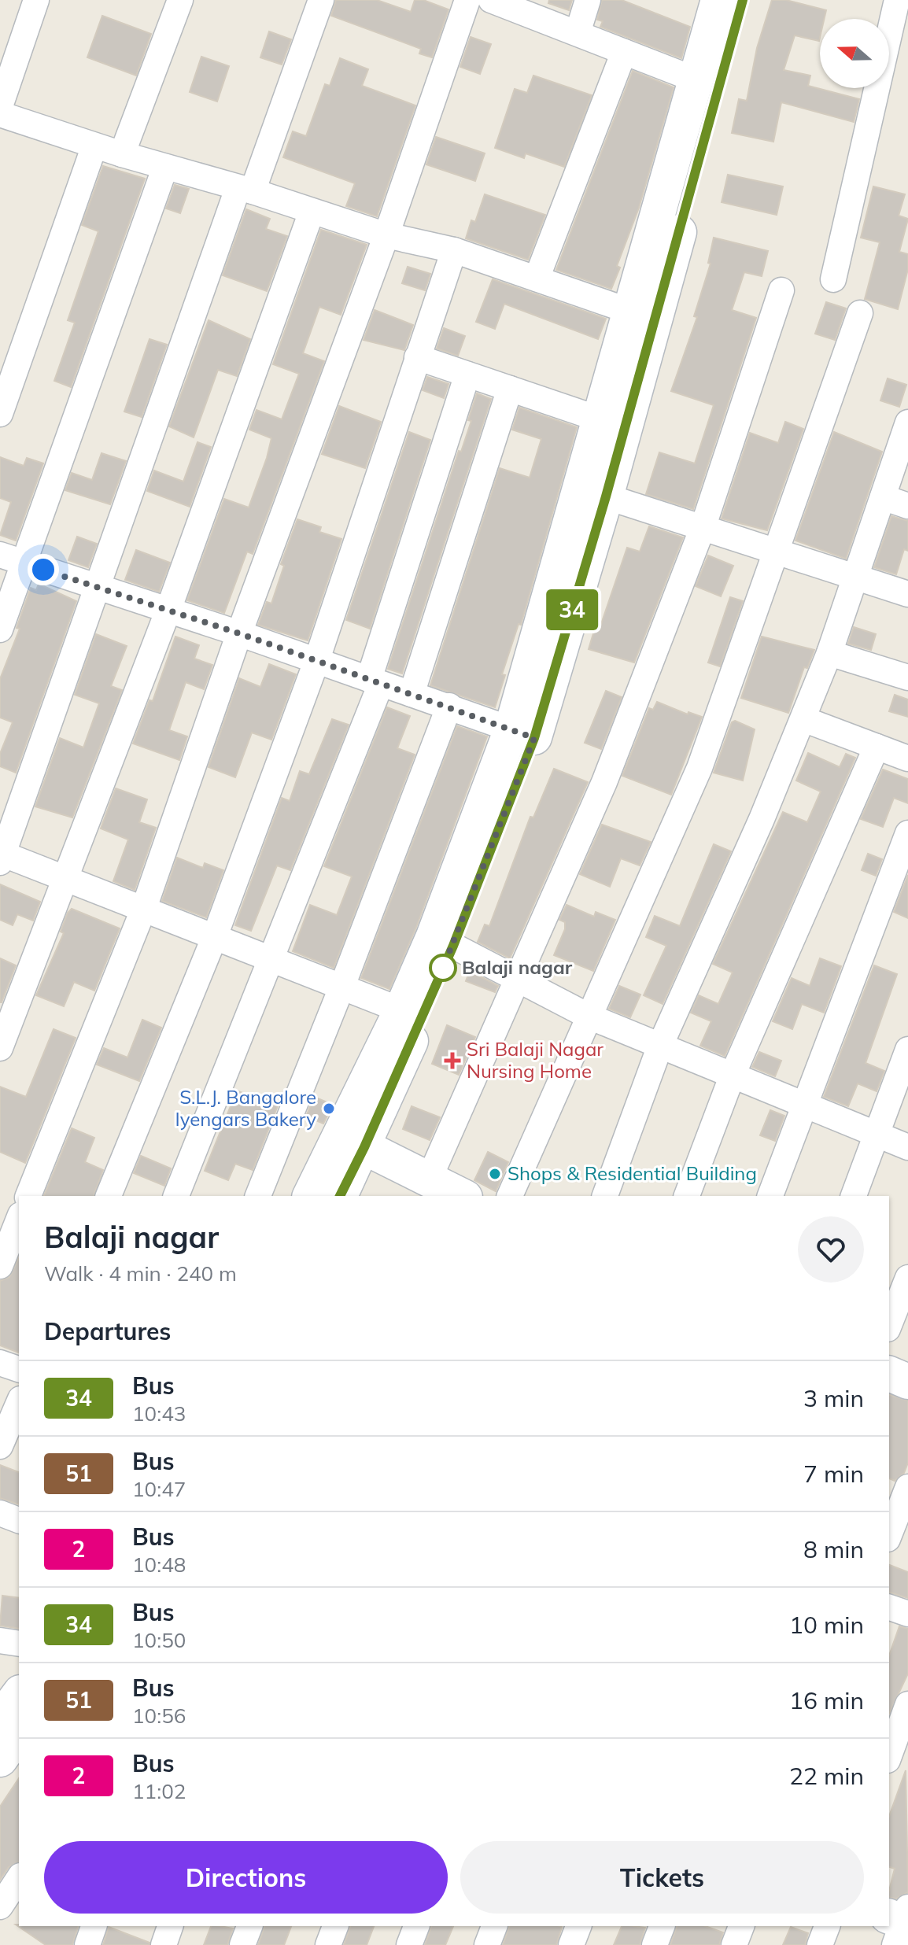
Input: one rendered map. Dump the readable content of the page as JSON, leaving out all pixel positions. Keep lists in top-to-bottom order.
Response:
{
  "places": {
    "other": ["Balaji nagar", "S.L.J. Bangalore Iyengars Bakery", "Shops & Residential Building"],
    "health": ["Sri Balaji Nagar Nursing Home"]
  },
  "lines": ["bus line 34"],
  "north": "left",
  "page": {
    "on_map": "34",
    "heading": [
      ["Balaji nagar", "Walk · 4 min · 240 m"],
      "Departures"
    ],
    "list": [
      {
        "mark": "34",
        "name": "Bus",
        "note": "10:43",
        "value": "3 min"
      },
      {
        "mark": "51",
        "name": "Bus",
        "note": "10:47",
        "value": "7 min"
      },
      {
        "mark": "2",
        "name": "Bus",
        "note": "10:48",
        "value": "8 min"
      },
      {
        "mark": "34",
        "name": "Bus",
        "note": "10:50",
        "value": "10 min"
      },
      {
        "mark": "51",
        "name": "Bus",
        "note": "10:56",
        "value": "16 min"
      },
      {
        "mark": "2",
        "name": "Bus",
        "note": "11:02",
        "value": "22 min"
      }
    ],
    "buttons": ["Directions", "Tickets"]
  }
}
